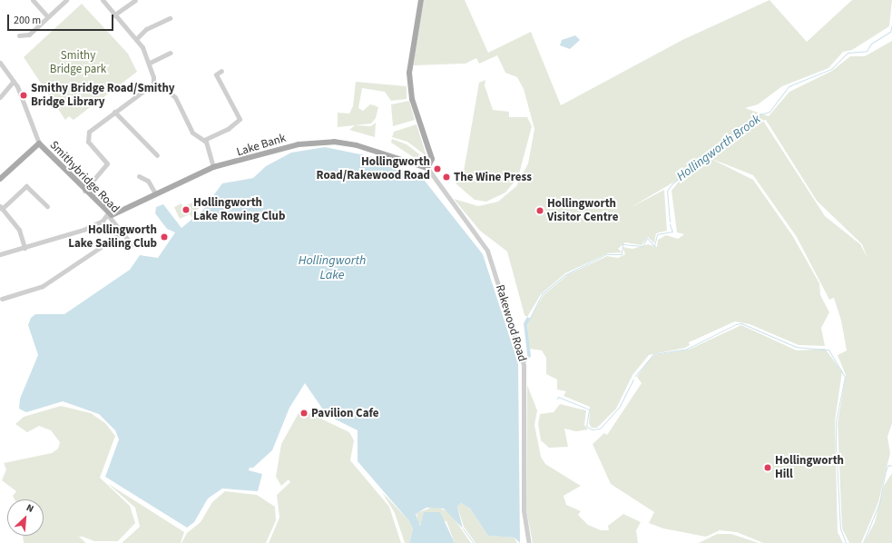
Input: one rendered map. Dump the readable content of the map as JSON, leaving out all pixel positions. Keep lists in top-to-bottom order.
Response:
{
  "streets": {
    "main road": ["Lake Bank", "Smithybridge Road"],
    "street": ["Rakewood Road"]
  },
  "crossings": [
    ["Lake Bank", "Smithybridge Road"],
    ["Lake Bank", "Rakewood Road"]
  ],
  "water": ["Hollingworth Brook", "Hollingworth Lake"],
  "parks": ["Smithy Bridge park"],
  "places": [
    "Smithy Bridge Road/Smithy Bridge Library",
    "Hollingworth Road/Rakewood Road",
    "The Wine Press",
    "Hollingworth Lake Rowing Club",
    "Hollingworth Visitor Centre",
    "Hollingworth Lake Sailing Club",
    "Pavilion Cafe",
    "Hollingworth Hill"
  ],
  "scale_bar": "200 m",
  "north": "top right"
}
